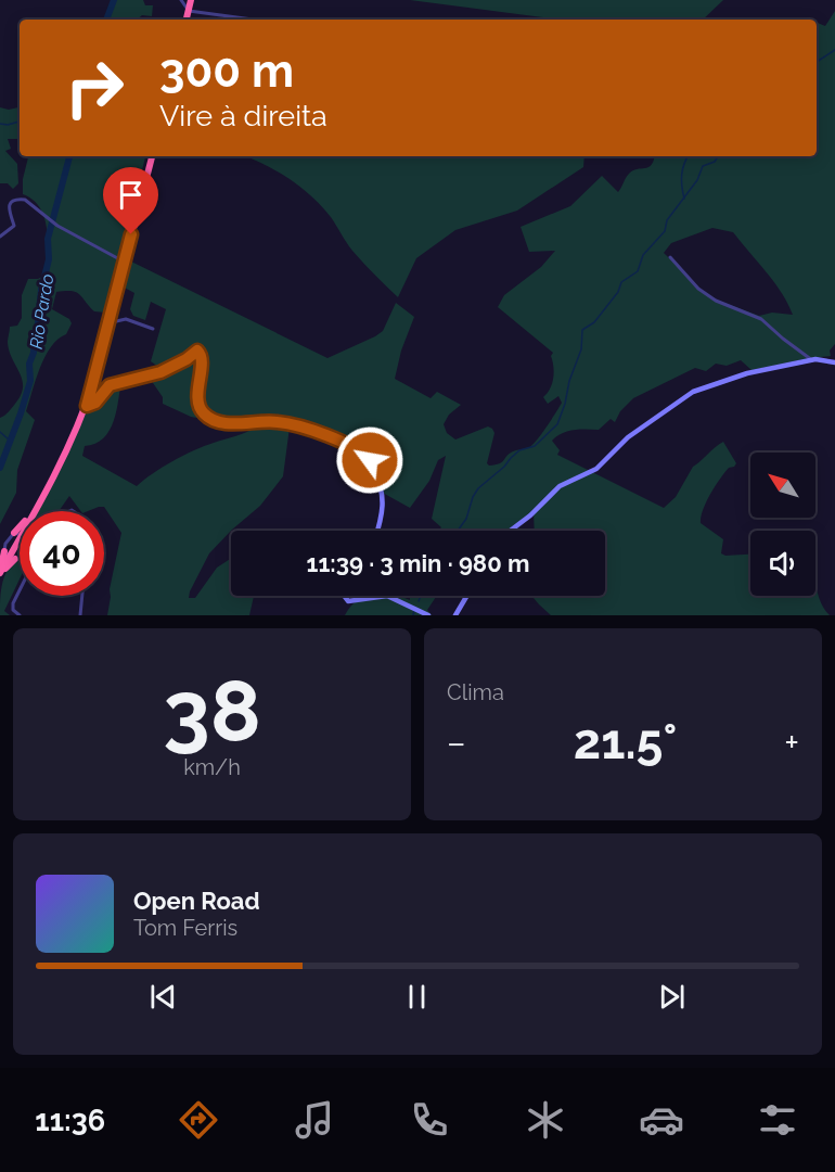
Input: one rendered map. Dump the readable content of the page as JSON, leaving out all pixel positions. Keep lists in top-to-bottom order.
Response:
{
  "water": ["Rio Pardo"],
  "north": "top left",
  "page": {
    "turn": ["300 m", "Vire à direita"],
    "limit": "40",
    "trip": "11:39 · 3 min · 980 m",
    "tile": [
      ["38", "km/h"],
      "Clima"
    ],
    "heat": ["−", "21.5°", "+"],
    "song": ["Open Road", "Tom Ferris"],
    "tabs": "11:36"
  }
}
